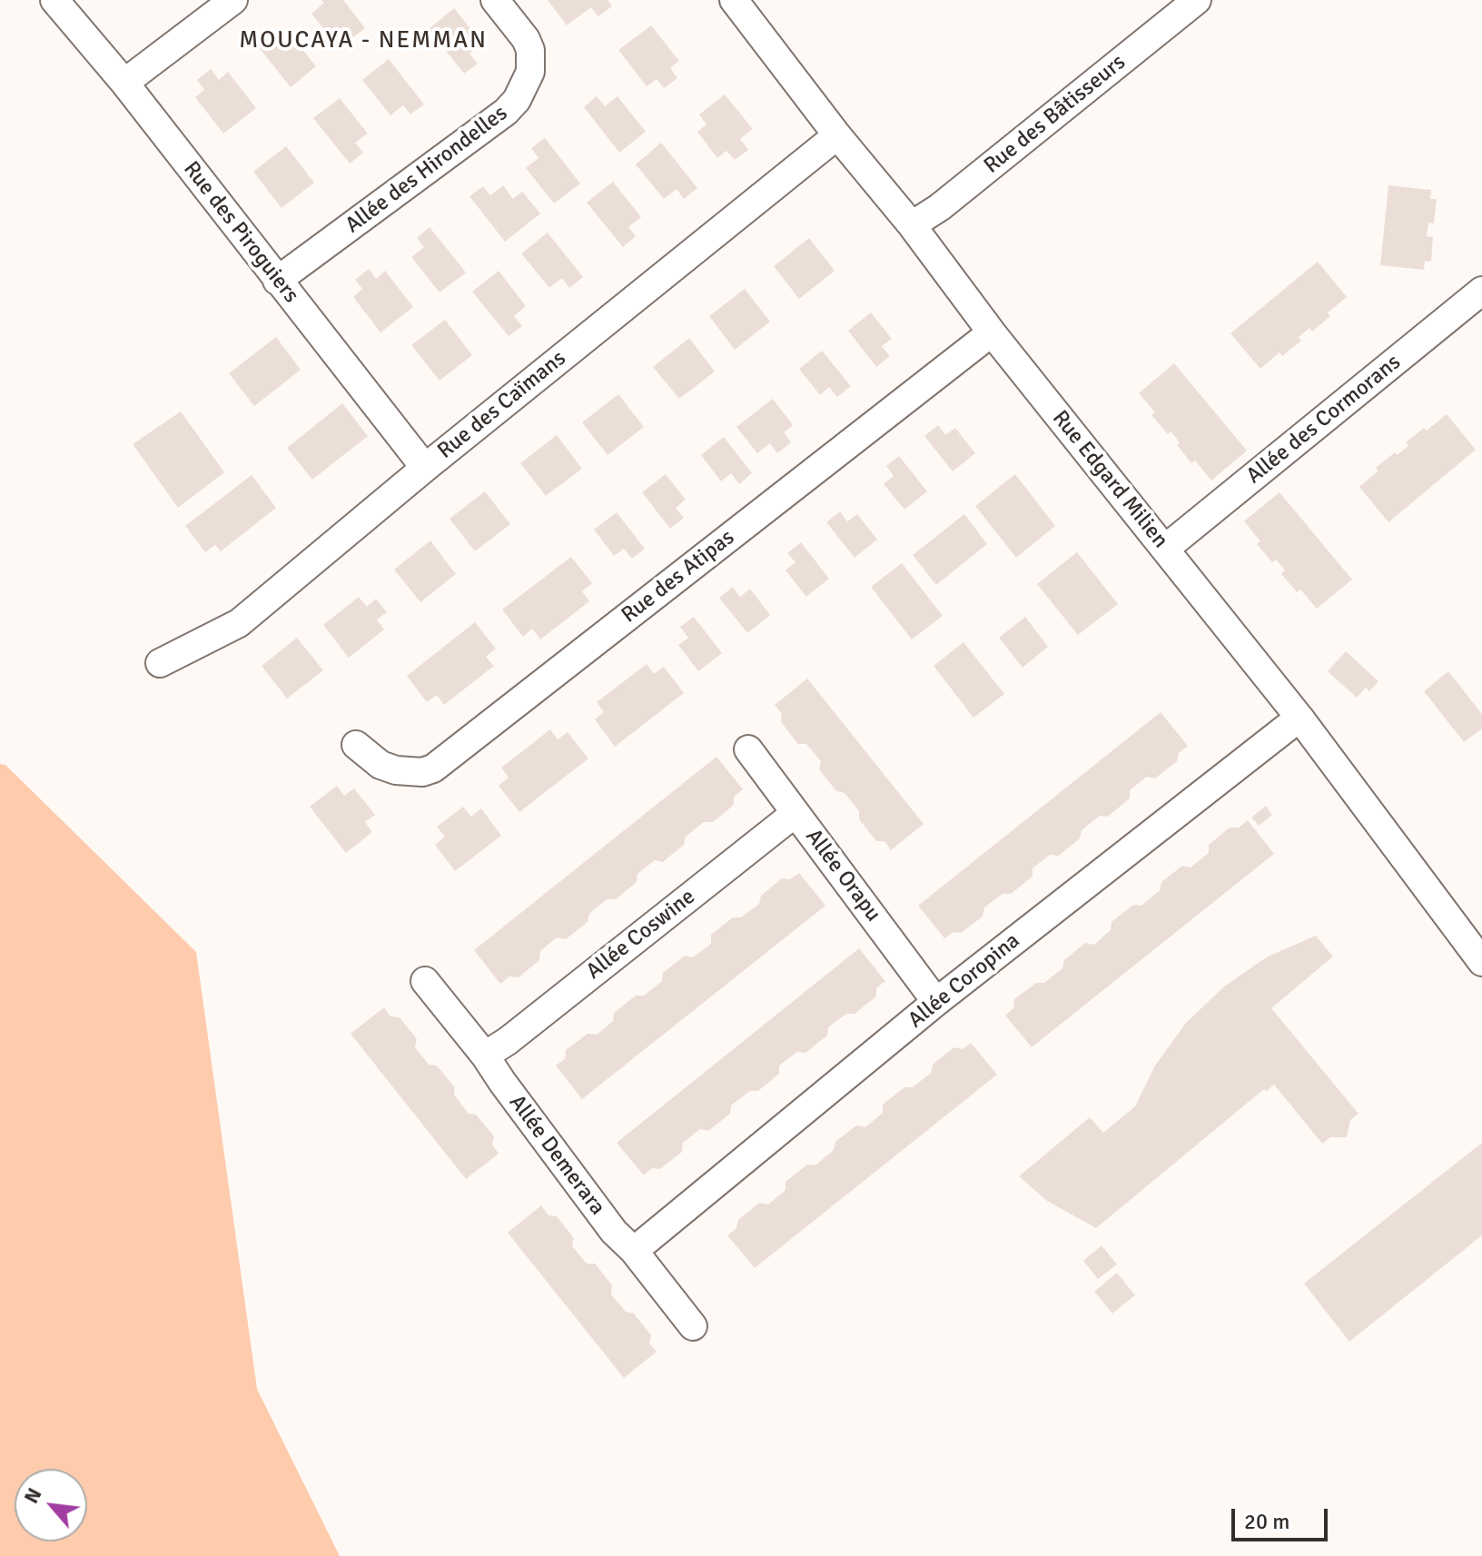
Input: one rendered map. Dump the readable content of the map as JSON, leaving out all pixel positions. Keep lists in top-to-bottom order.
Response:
{
  "streets": {
    "street": [
      "Rue des Bâtisseurs",
      "Allée des Hirondelles",
      "Rue des Piroguiers",
      "Rue des Caïmans",
      "Allée des Cormorans",
      "Rue Edgard Milien",
      "Rue des Atipas",
      "Allée Orapu",
      "Allée Coswine",
      "Allée Coropina",
      "Allée Demerara"
    ]
  },
  "crossings": [
    ["Rue des Bâtisseurs", "Rue Edgard Milien"],
    ["Allée des Hirondelles", "Rue des Piroguiers"],
    ["Rue des Piroguiers", "Rue des Caïmans"],
    ["Rue des Caïmans", "Rue Edgard Milien"],
    ["Allée des Cormorans", "Rue Edgard Milien"],
    ["Rue Edgard Milien", "Rue des Atipas"],
    ["Rue Edgard Milien", "Allée Coropina"],
    ["Allée Orapu", "Allée Coswine"],
    ["Allée Orapu", "Allée Coropina"],
    ["Allée Coswine", "Allée Demerara"],
    ["Allée Coropina", "Allée Demerara"]
  ],
  "districts": ["MOUCAYA - NEMMAN"],
  "scale_bar": "20 m",
  "north": "top left"
}
